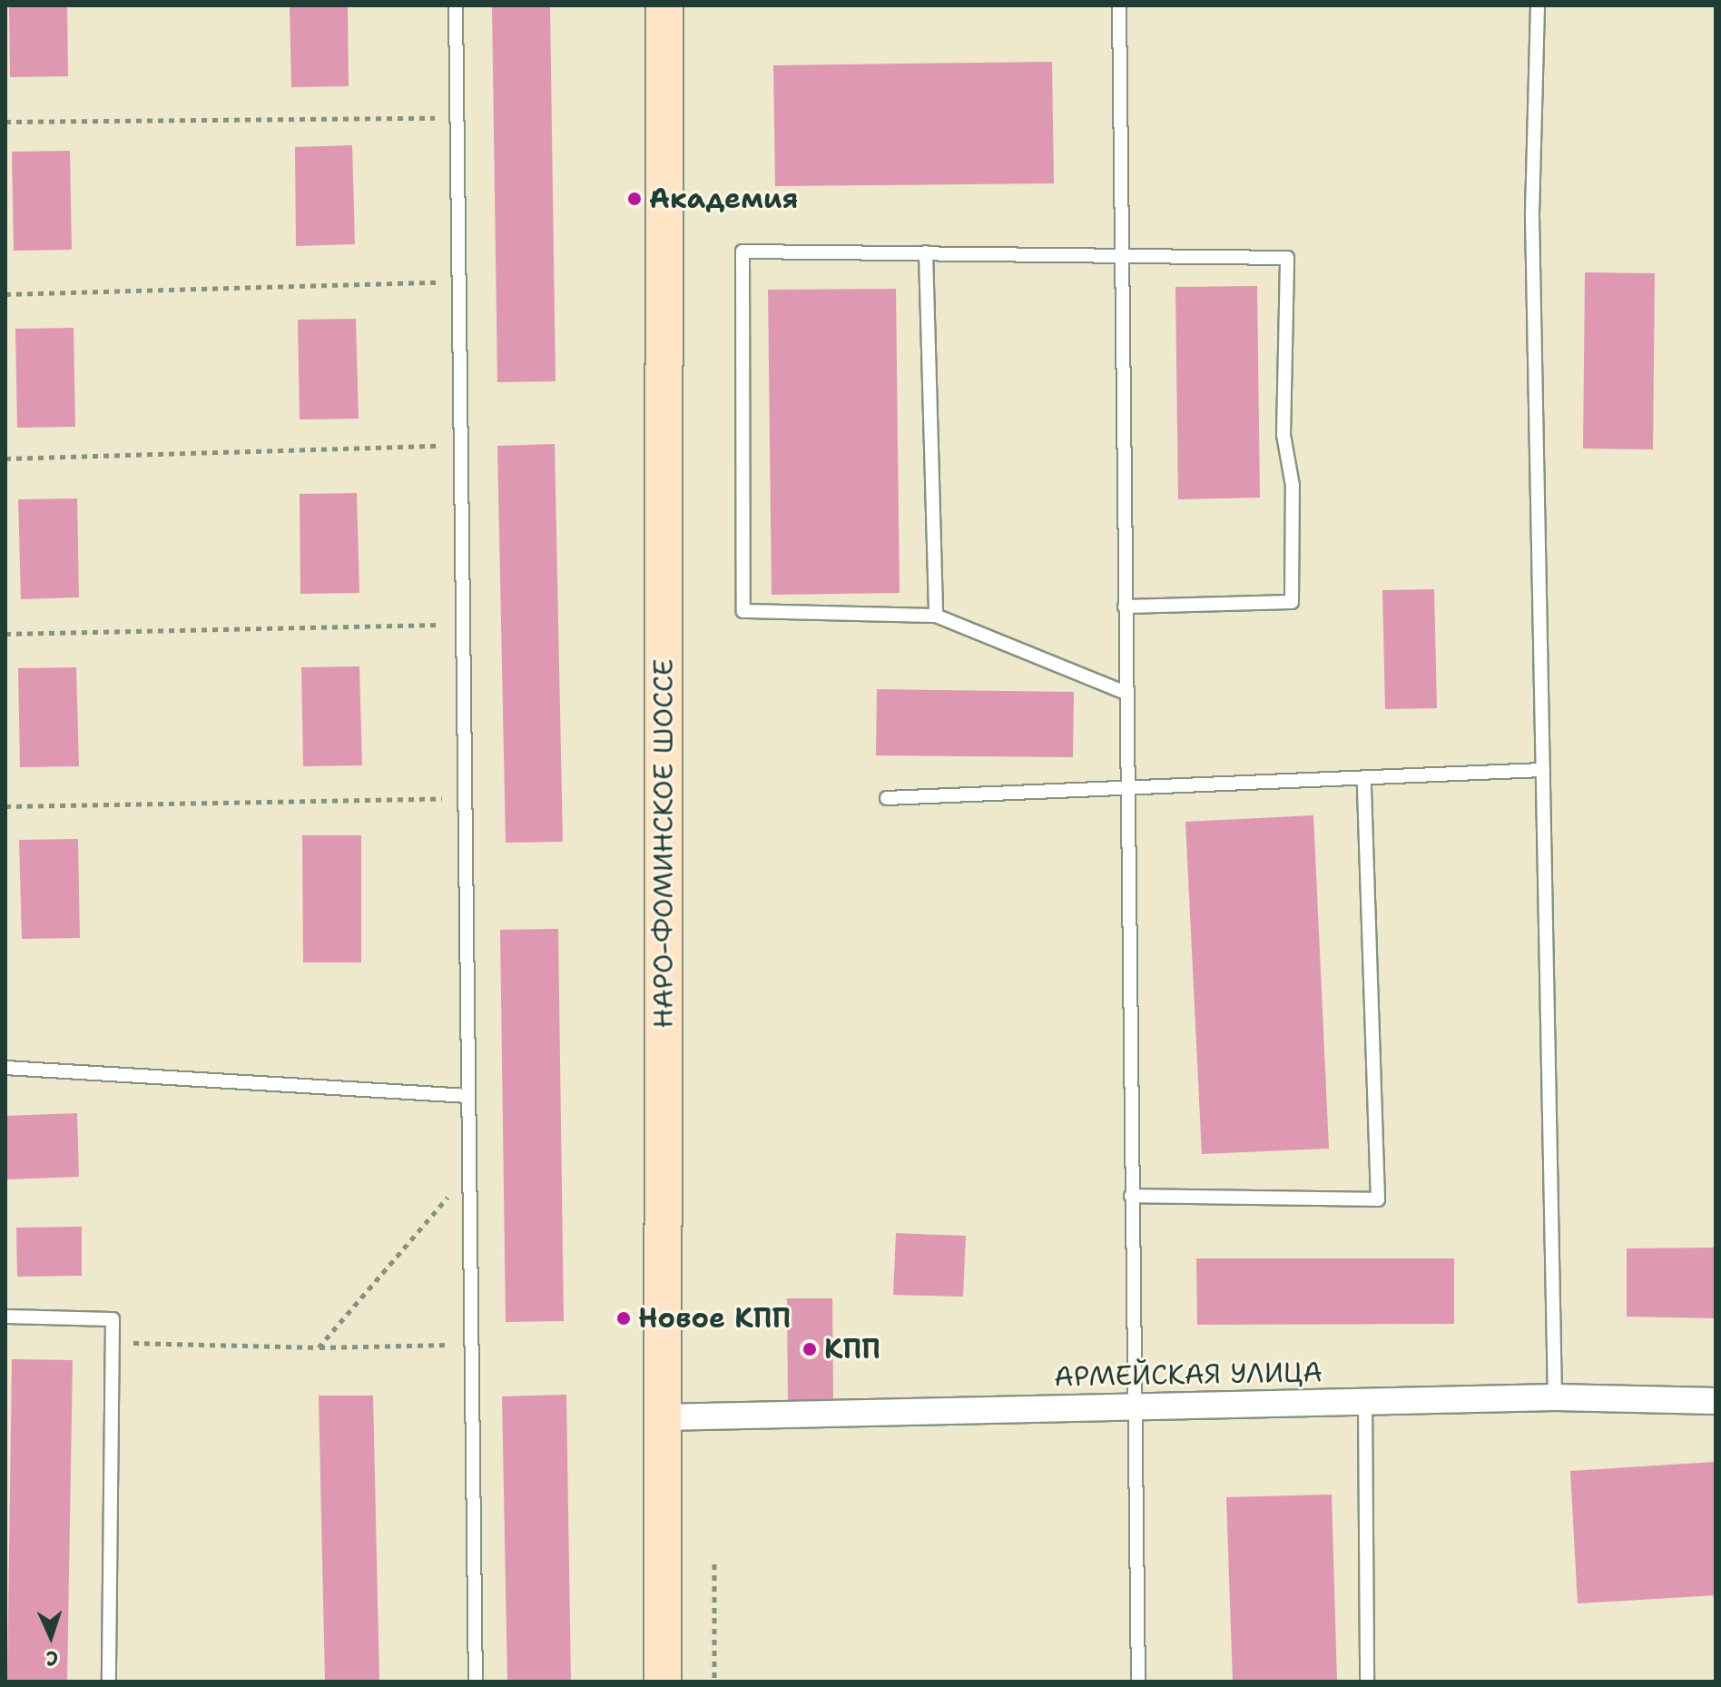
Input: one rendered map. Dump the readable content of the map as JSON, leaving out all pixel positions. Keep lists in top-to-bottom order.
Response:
{
  "streets": {
    "main road": ["НАРО-ФОМИНСКОЕ ШОССЕ"],
    "street": ["АРМЕЙСКАЯ УЛИЦА"]
  },
  "crossings": [
    ["НАРО-ФОМИНСКОЕ ШОССЕ", "АРМЕЙСКАЯ УЛИЦА"]
  ],
  "places": ["Академия", "Новое КПП", "КПП"],
  "north": "bottom"
}
